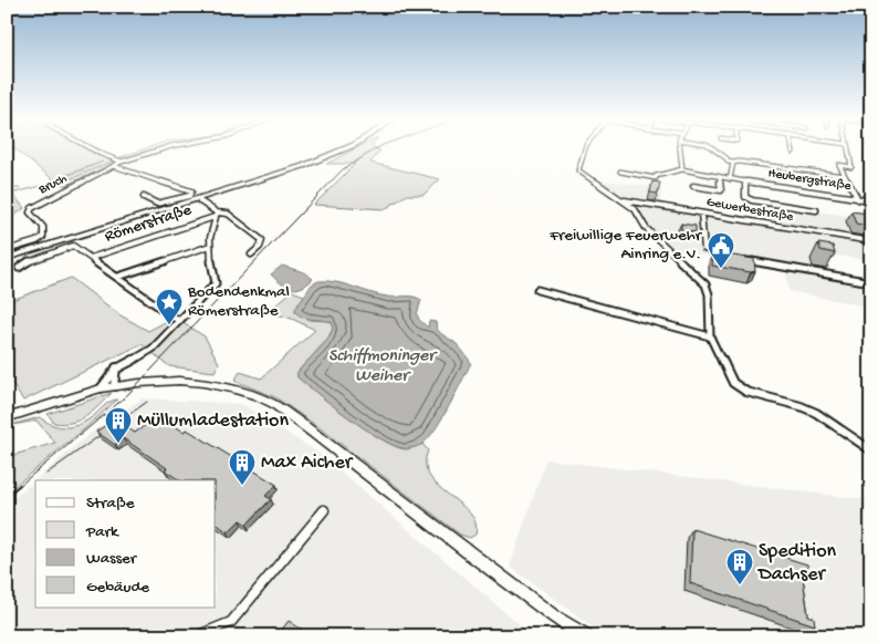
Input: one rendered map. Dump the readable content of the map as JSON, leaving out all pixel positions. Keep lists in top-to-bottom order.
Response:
{
  "streets": {
    "street": [
      "Heubergstraße",
      "Bruch",
      "Gewerbestraße",
      "Römerstraße"
    ]
  },
  "water": ["Schiffmoninger Weiher"],
  "places": {
    "public building": ["Freiwillige Feuerwehr Ainring e.V."],
    "place": ["Bodendenkmal Römerstraße"],
    "building": ["Müllumladestation", "Max Aicher", "Spedition Dachser"]
  },
  "legend": [
    "Straße",
    "Park",
    "Wasser",
    "Gebäude"
  ]
}
